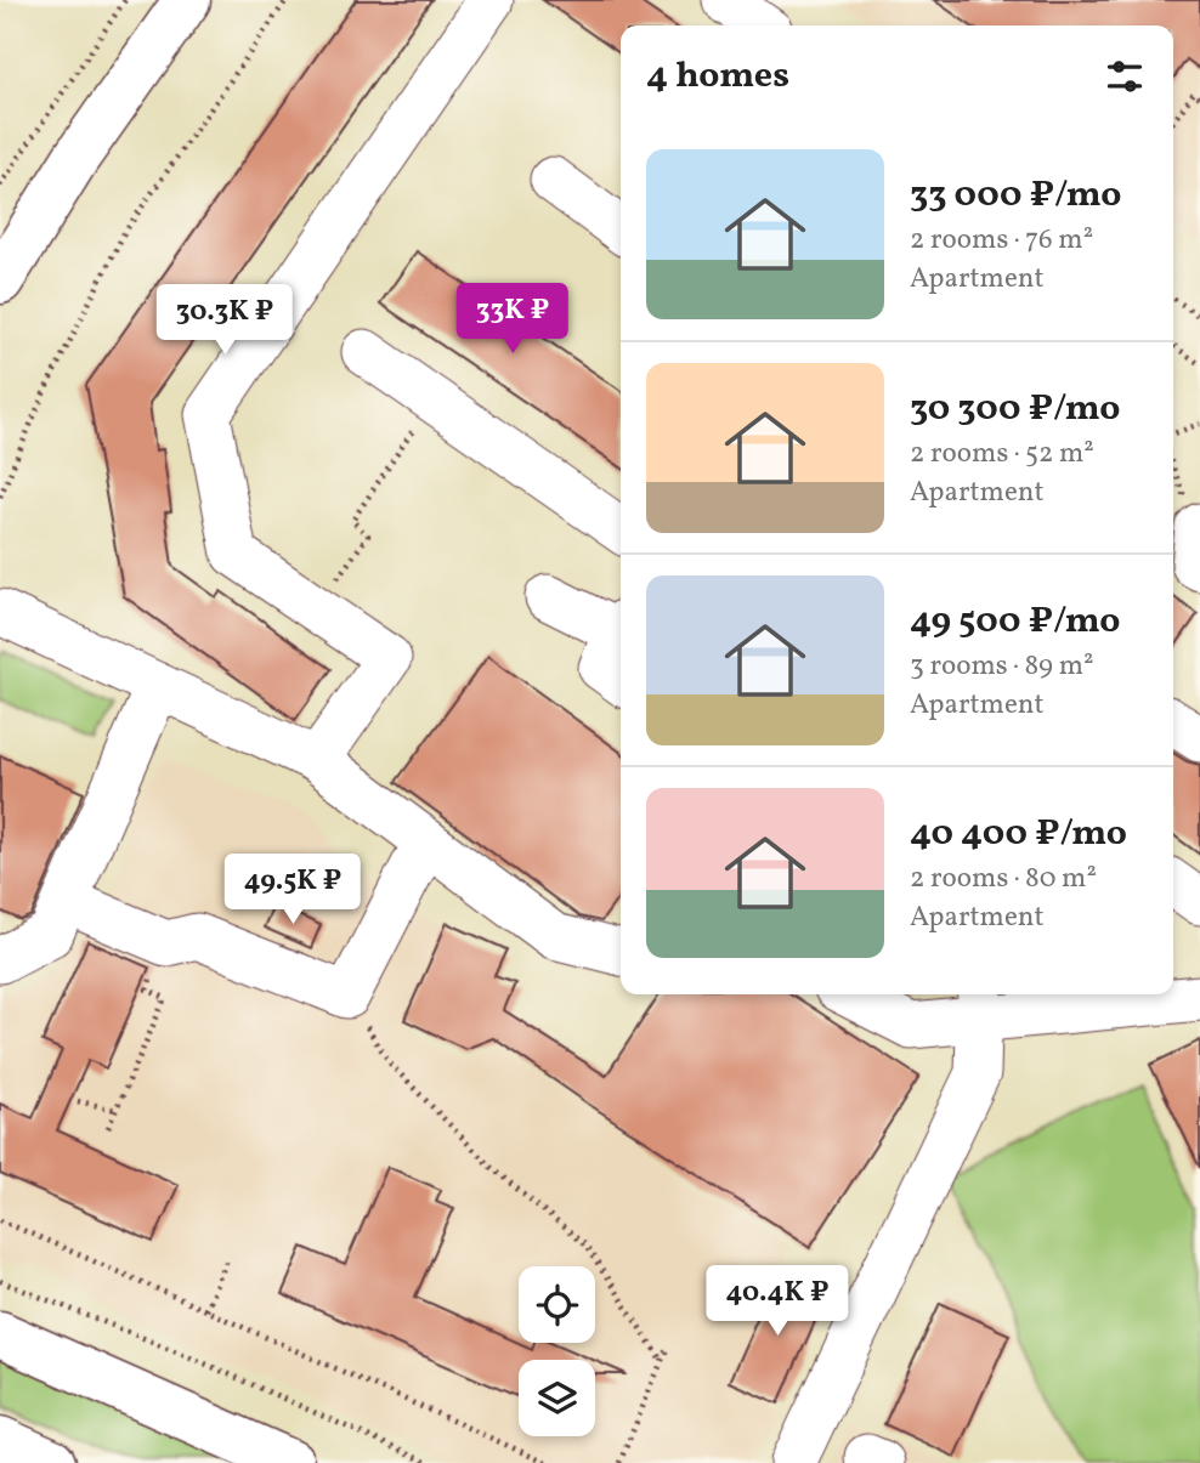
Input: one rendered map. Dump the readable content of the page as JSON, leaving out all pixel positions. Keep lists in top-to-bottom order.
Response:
{
  "page": {
    "heading": "4 homes",
    "list": [
      {
        "name": "33 000 ₽/mo",
        "note": "2 rooms · 76 m² · Apartment"
      },
      {
        "name": "30 300 ₽/mo",
        "note": "2 rooms · 52 m² · Apartment"
      },
      {
        "name": "49 500 ₽/mo",
        "note": "3 rooms · 89 m² · Apartment"
      },
      {
        "name": "40 400 ₽/mo",
        "note": "2 rooms · 80 m² · Apartment"
      }
    ],
    "price": [
      "33K ₽",
      "30.3K ₽",
      "49.5K ₽",
      "40.4K ₽"
    ]
  }
}
